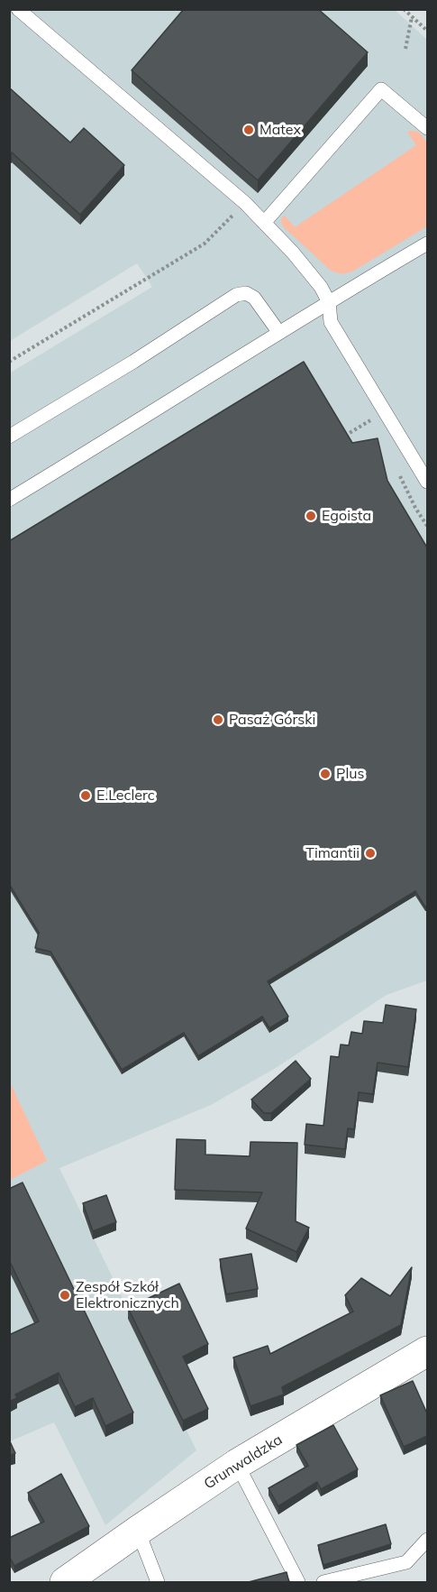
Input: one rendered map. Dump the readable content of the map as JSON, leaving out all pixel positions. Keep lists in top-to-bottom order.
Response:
{
  "streets": {
    "street": ["Grunwaldzka"]
  },
  "places": [
    "Matex",
    "Egoista",
    "Pasaż Górski",
    "Plus",
    "E.Leclerc",
    "Timantii",
    "Zespół Szkół Elektronicznych"
  ]
}
